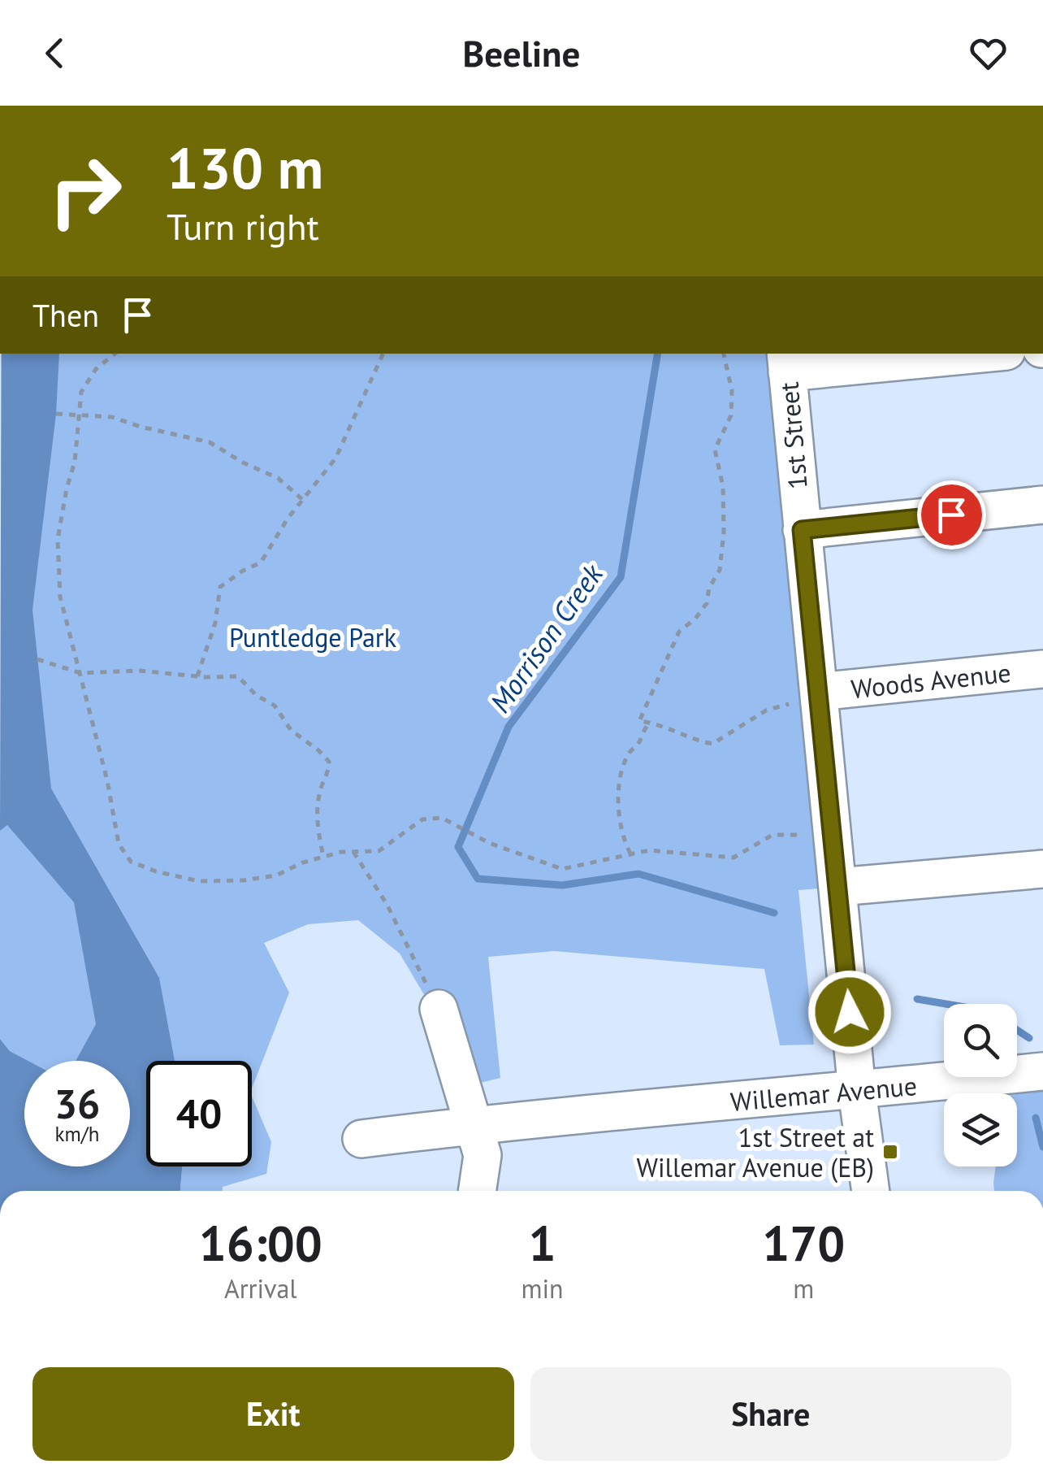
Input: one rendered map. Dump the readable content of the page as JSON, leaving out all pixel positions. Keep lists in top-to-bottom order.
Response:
{
  "streets": {
    "street": ["1st Street", "Woods Avenue", "Willemar Avenue"]
  },
  "crossings": [
    ["1st Street", "Woods Avenue"],
    ["1st Street", "Willemar Avenue"]
  ],
  "water": ["Morrison Creek"],
  "parks": ["Puntledge Park"],
  "places": {
    "transit": ["1st Street at Willemar Avenue (EB)"]
  },
  "page": {
    "header": "Beeline",
    "turn": ["130 m", "Turn right"],
    "then": "Then",
    "speed": "36 km/h",
    "limit": "40",
    "eta": [
      "16:00",
      "Arrival",
      "1",
      "min",
      "170",
      "m"
    ],
    "buttons": ["Exit", "Share"]
  }
}
